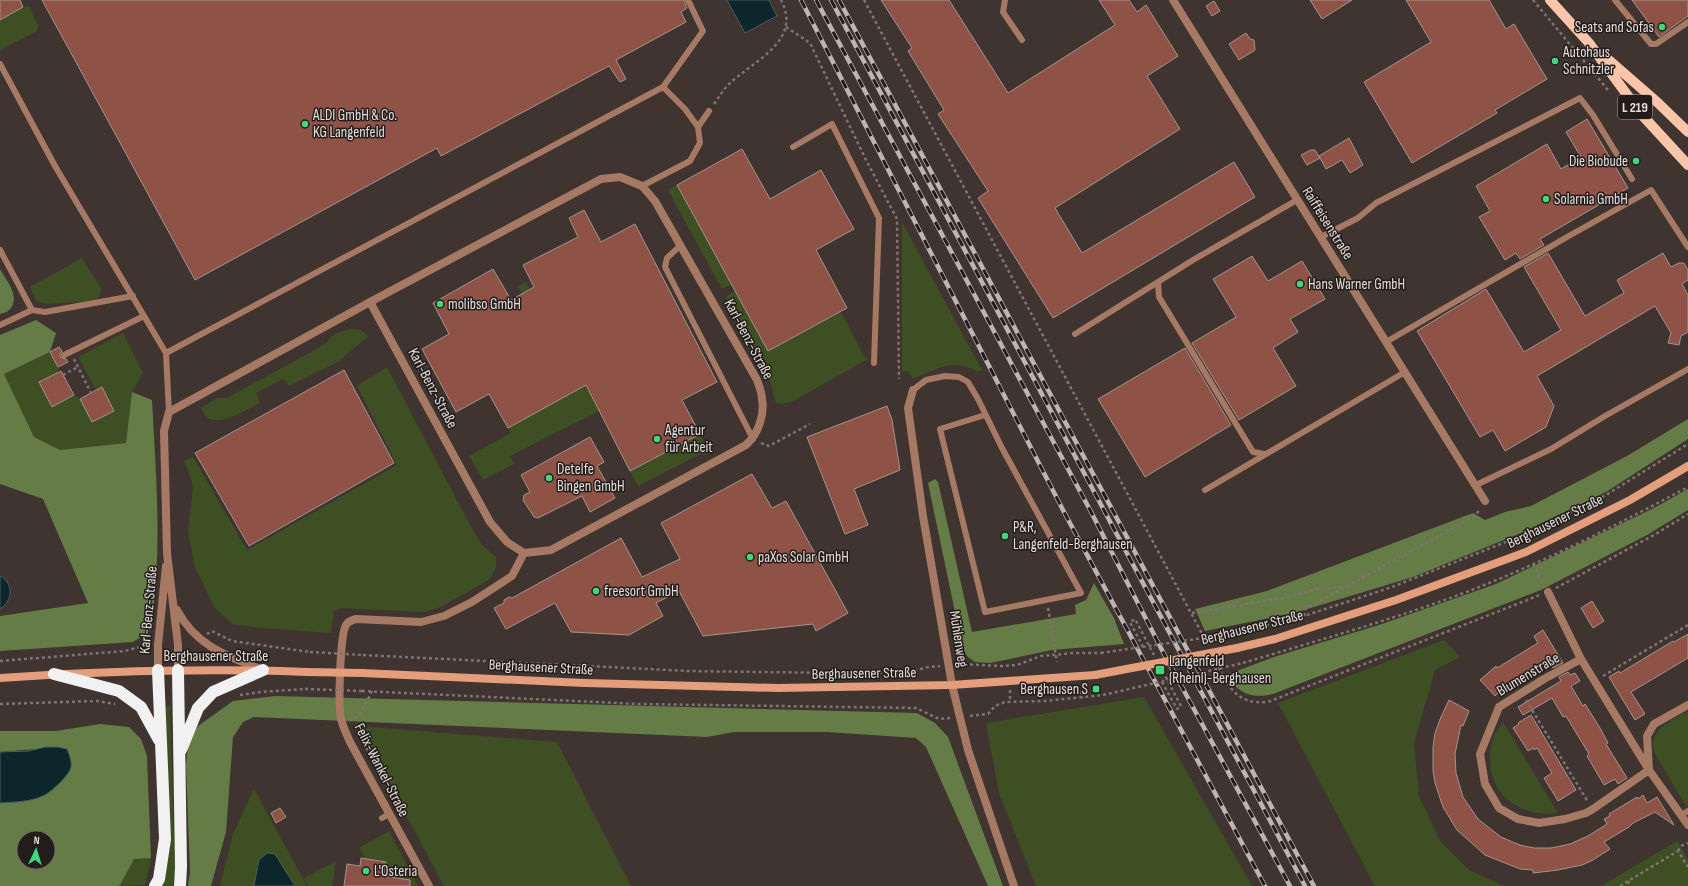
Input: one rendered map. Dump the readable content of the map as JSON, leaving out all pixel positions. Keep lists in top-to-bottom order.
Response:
{
  "streets": {
    "main road": ["L 219", "Berghausener Straße"],
    "street": [
      "Raiffeisenstraße",
      "Karl-Benz-Straße",
      "Mühlenweg",
      "Blumenstraße",
      "Felix-Wankel-Straße"
    ]
  },
  "crossings": [
    ["Karl-Benz-Straße", "Berghausener Straße"],
    ["Karl-Benz-Straße", "Felix-Wankel-Straße"],
    ["Berghausener Straße", "Mühlenweg"]
  ],
  "places": {
    "other": [
      "Seats and Sofas",
      "Autohaus Schnitzler",
      "ALDI GmbH & Co. KG Langenfeld",
      "Die Biobude",
      "Solarnia GmbH",
      "Hans Warner GmbH",
      "molibso GmbH",
      "Agentur für Arbeit",
      "Detelfe Bingen GmbH",
      "P&R, Langenfeld-Berghausen",
      "paXos Solar GmbH",
      "freesort GmbH",
      "L'Osteria"
    ],
    "transit": ["Langenfeld (Rheinl)-Berghausen", "Berghausen S"]
  },
  "north": "top"
}
